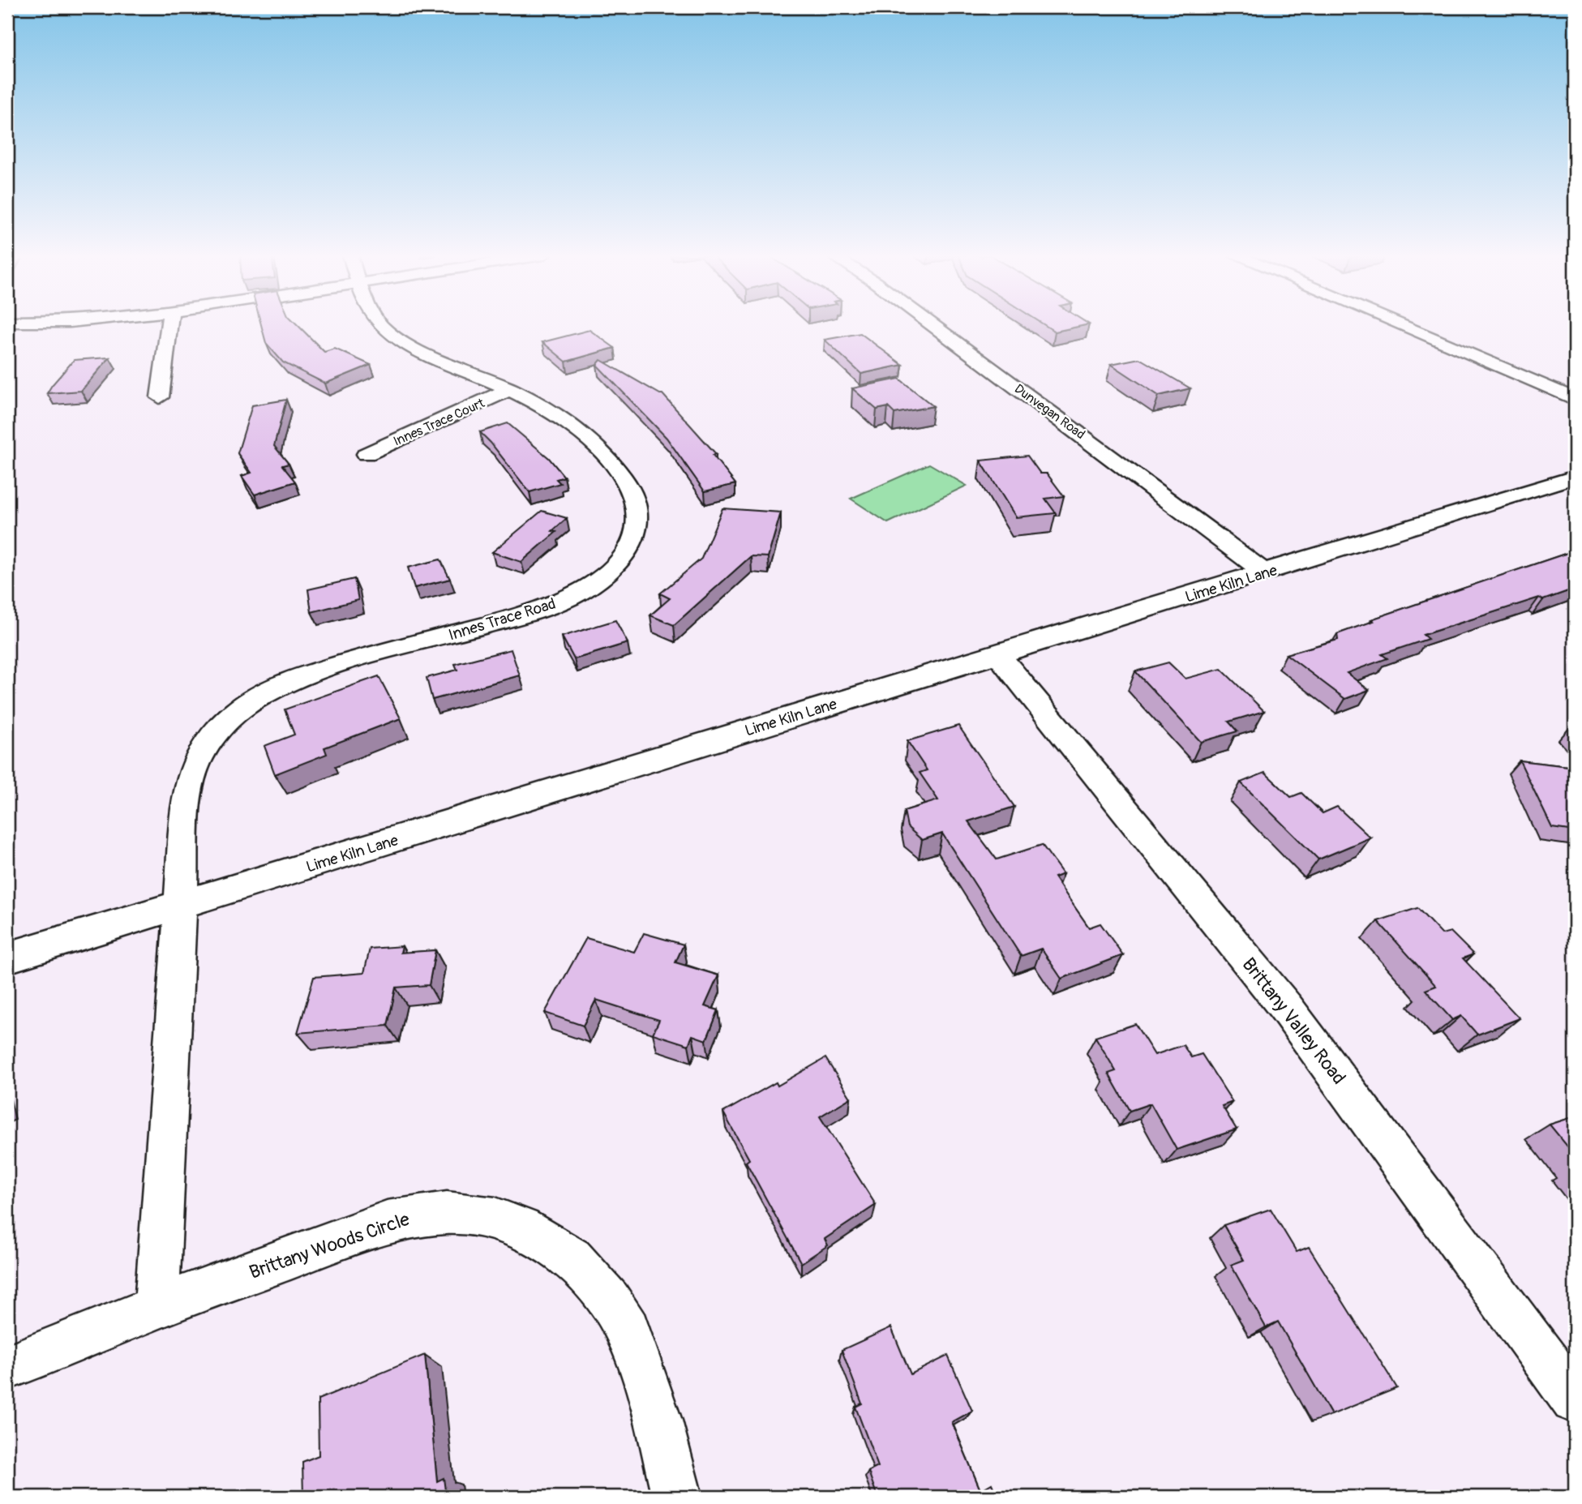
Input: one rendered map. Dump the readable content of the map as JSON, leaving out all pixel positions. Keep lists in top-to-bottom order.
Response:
{
  "streets": {
    "street": [
      "Dunvegan Road",
      "Innes Trace Court",
      "Lime Kiln Lane",
      "Innes Trace Road",
      "Brittany Valley Road",
      "Brittany Woods Circle"
    ]
  },
  "crossings": [
    ["Dunvegan Road", "Lime Kiln Lane"],
    ["Innes Trace Court", "Innes Trace Road"],
    ["Lime Kiln Lane", "Innes Trace Road"],
    ["Lime Kiln Lane", "Brittany Valley Road"]
  ]
}
